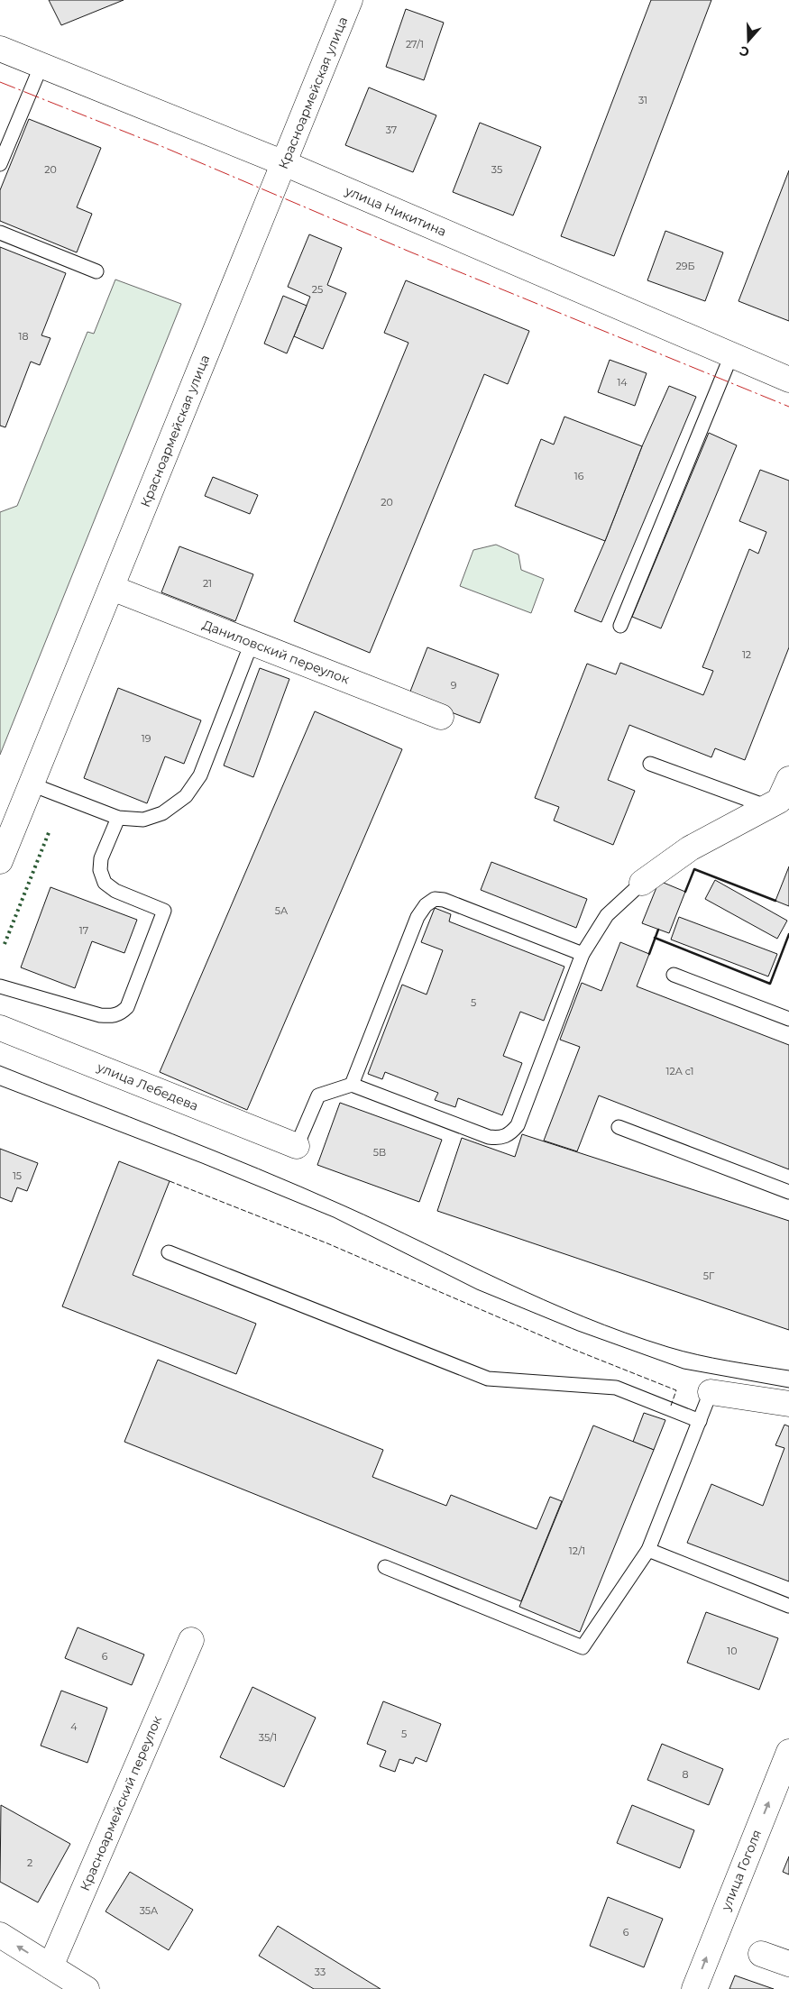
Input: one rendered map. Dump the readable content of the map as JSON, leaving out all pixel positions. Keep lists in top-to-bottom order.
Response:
{
  "streets": {
    "street": [
      "Красноармейская улица",
      "улица Никитина",
      "Даниловский переулок",
      "улица Лебедева",
      "Красноармейский переулок",
      "улица Гоголя"
    ]
  },
  "crossings": [
    ["Красноармейская улица", "улица Никитина"],
    ["Красноармейская улица", "Даниловский переулок"]
  ],
  "one_way": ["улица Гоголя"],
  "house_numbers": [
    "27/1",
    "31",
    "37",
    "20",
    "35",
    "29Б",
    "25",
    "18",
    "14",
    "16",
    "20",
    "21",
    "12",
    "9",
    "19",
    "5А",
    "17",
    "5",
    "12А с1",
    "5В",
    "15",
    "5Г",
    "12/1",
    "10",
    "6",
    "4",
    "5",
    "35/1",
    "8",
    "2",
    "35А",
    "6",
    "33"
  ],
  "north": "bottom"
}
